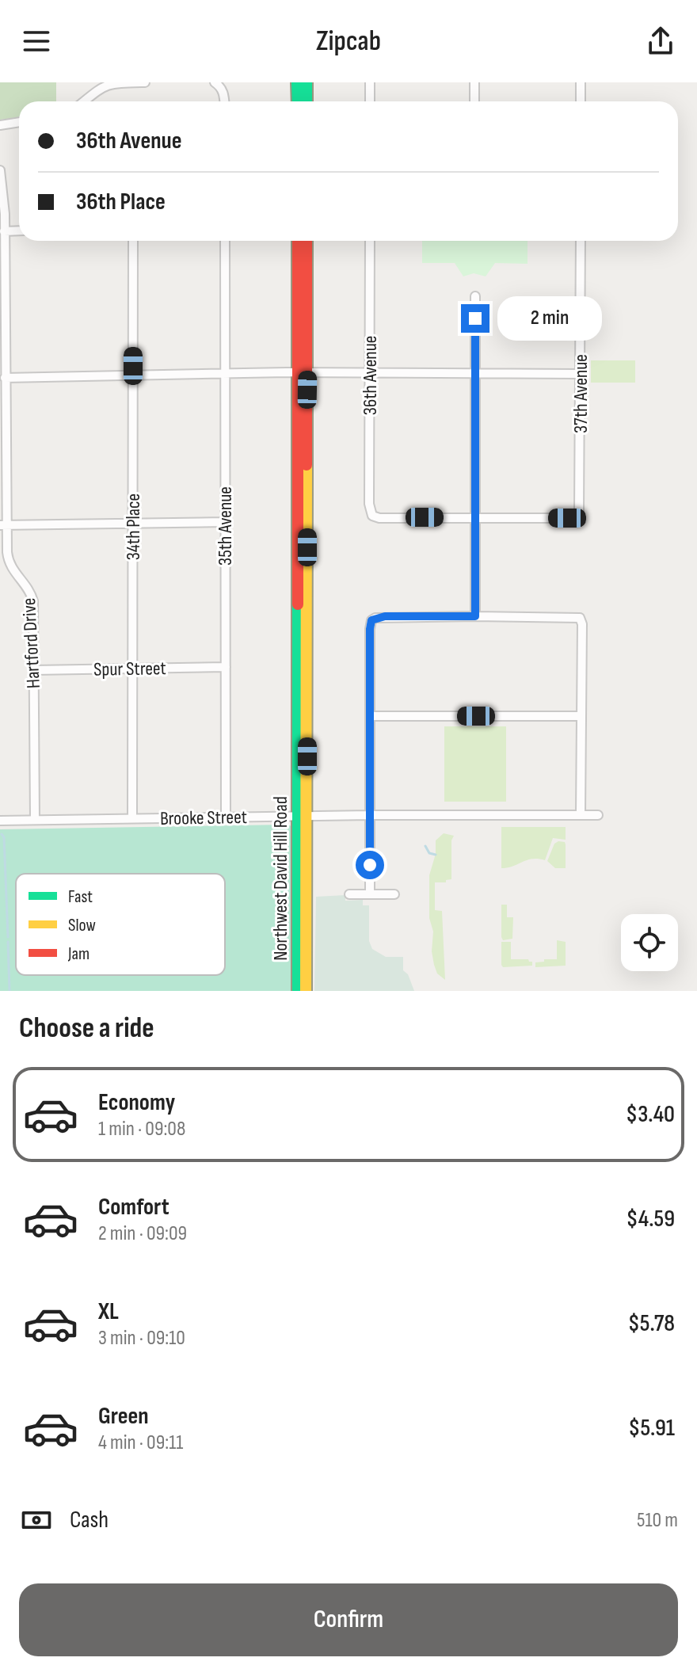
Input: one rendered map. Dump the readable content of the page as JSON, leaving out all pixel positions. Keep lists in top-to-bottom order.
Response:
{
  "streets": {
    "street": [
      "36th Avenue",
      "37th Avenue",
      "35th Avenue",
      "34th Place",
      "Hartford Drive",
      "Spur Street",
      "Brooke Street",
      "Northwest David Hill Road"
    ]
  },
  "crossings": [
    ["36th Avenue", "37th Avenue"],
    ["35th Avenue", "Spur Street"],
    ["35th Avenue", "Brooke Street"],
    ["34th Place", "Spur Street"],
    ["34th Place", "Brooke Street"],
    ["Hartford Drive", "Spur Street"],
    ["Hartford Drive", "Brooke Street"],
    ["Brooke Street", "Northwest David Hill Road"]
  ],
  "legend": ["Fast", "Slow", "Jam"],
  "page": {
    "header": "Zipcab",
    "banner": ["36th Avenue", "36th Place"],
    "bubble": "2 min",
    "heading": "Choose a ride",
    "list": [
      {
        "name": "Economy",
        "note": "1 min · 09:08",
        "value": "$3.40"
      },
      {
        "name": "Comfort",
        "note": "2 min · 09:09",
        "value": "$4.59"
      },
      {
        "name": "XL",
        "note": "3 min · 09:10",
        "value": "$5.78"
      },
      {
        "name": "Green",
        "note": "4 min · 09:11",
        "value": "$5.91"
      }
    ],
    "pay": ["Cash", "510 m"],
    "buttons": "Confirm"
  }
}
